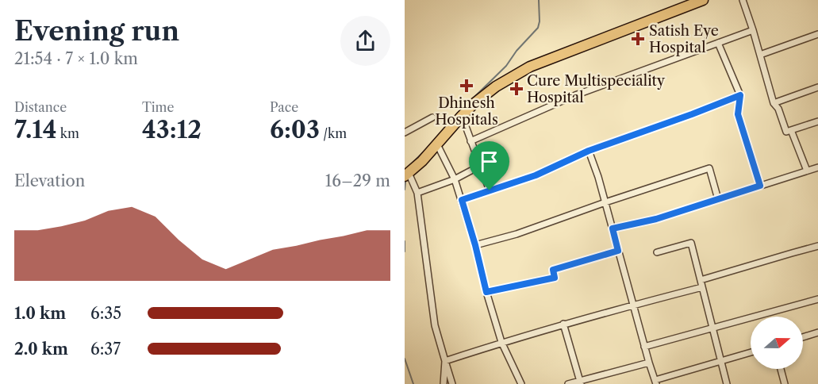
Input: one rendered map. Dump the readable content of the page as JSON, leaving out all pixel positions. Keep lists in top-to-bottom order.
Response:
{
  "places": {
    "health": ["Satish Eye Hospital", "Dhinesh Hospitals", "Cure Multispeciality Hospital"]
  },
  "north": "right",
  "page": {
    "heading": ["Evening run", "21:54 · 7 × 1.0 km"],
    "stats": [
      ["Distance", "7.14 km"],
      ["Time", "43:12"],
      ["Pace", "6:03 /km"]
    ],
    "chart": ["Elevation", "16–29 m"],
    "list": [
      {
        "name": "1.0 km",
        "note": "6:35"
      },
      {
        "name": "2.0 km",
        "note": "6:37"
      }
    ]
  }
}
